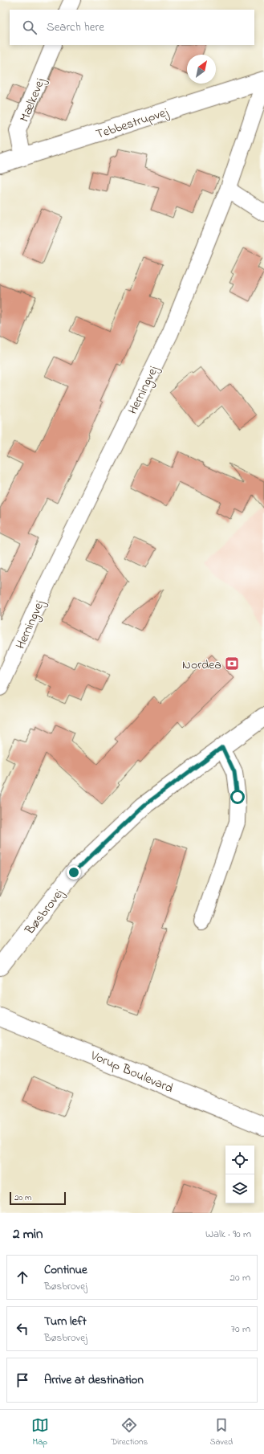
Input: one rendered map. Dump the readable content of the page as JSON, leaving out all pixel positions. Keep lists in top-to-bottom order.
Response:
{
  "streets": {
    "street": [
      "Mælkevej",
      "Tebbestrupvej",
      "Herningvej",
      "Bøsbrovej",
      "Vorup Boulevard"
    ]
  },
  "crossings": [
    ["Mælkevej", "Tebbestrupvej"]
  ],
  "places": {
    "bank": ["Nordea"]
  },
  "scale_bar": "20 m",
  "north": "top right",
  "page": {
    "search": "Search here",
    "scale": "20 m",
    "heading": ["2 min", "Walk · 90 m"],
    "list": [
      ["Continue", "Bøsbrovej", "20 m"],
      ["Turn left", "Bøsbrovej", "70 m"],
      "Arrive at destination"
    ],
    "nav": ["Map", "Directions", "Saved"]
  }
}
